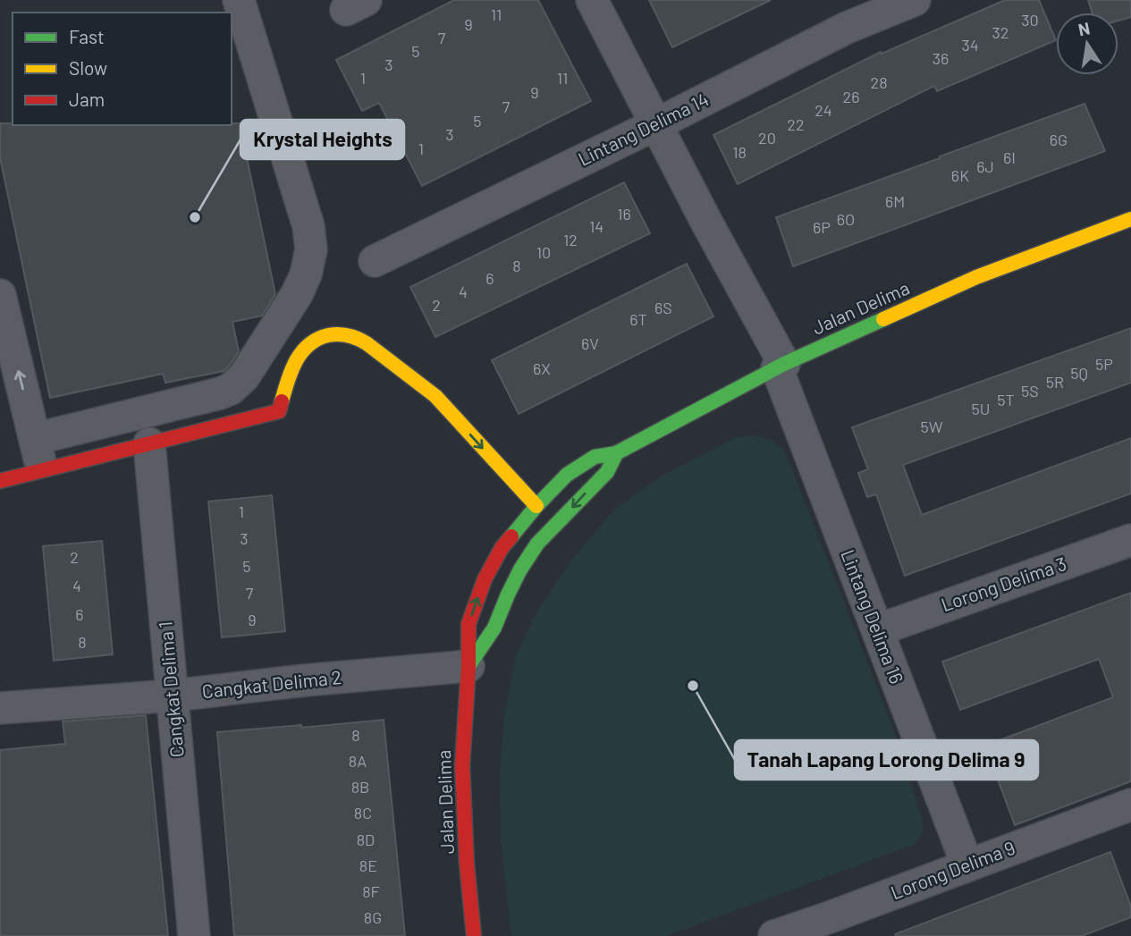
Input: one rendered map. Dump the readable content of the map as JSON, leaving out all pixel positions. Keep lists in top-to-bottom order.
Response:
{
  "streets": {
    "street": [
      "Lintang Delima 14",
      "Jalan Delima",
      "Lorong Delima 3",
      "Lintang Delima 16",
      "Cangkat Delima 2",
      "Cangkat Delima 1",
      "Lorong Delima 9"
    ]
  },
  "crossings": [
    ["Lintang Delima 14", "Lintang Delima 16"],
    ["Jalan Delima", "Lintang Delima 16"],
    ["Jalan Delima", "Cangkat Delima 2"],
    ["Lorong Delima 3", "Lintang Delima 16"],
    ["Lintang Delima 16", "Lorong Delima 9"],
    ["Cangkat Delima 2", "Cangkat Delima 1"]
  ],
  "places": ["Krystal Heights", "Tanah Lapang Lorong Delima 9"],
  "house_numbers": [
    "11",
    "30",
    "9",
    "32",
    "7",
    "34",
    "5",
    "36",
    "3",
    "1",
    "11",
    "28",
    "9",
    "26",
    "7",
    "24",
    "5",
    "22",
    "3",
    "20",
    "6G",
    "1",
    "18",
    "6I",
    "6J",
    "6K",
    "6M",
    "16",
    "6O",
    "14",
    "6P",
    "12",
    "10",
    "8",
    "6",
    "4",
    "2",
    "6S",
    "6T",
    "6V",
    "5P",
    "6X",
    "5Q",
    "5R",
    "5S",
    "5T",
    "5U",
    "5W",
    "1",
    "3",
    "2",
    "5",
    "4",
    "7",
    "6",
    "9",
    "8",
    "8",
    "8A",
    "8B",
    "8C",
    "8D",
    "8E",
    "8F",
    "8G"
  ],
  "legend": ["Fast", "Slow", "Jam"],
  "north": "top"
}
